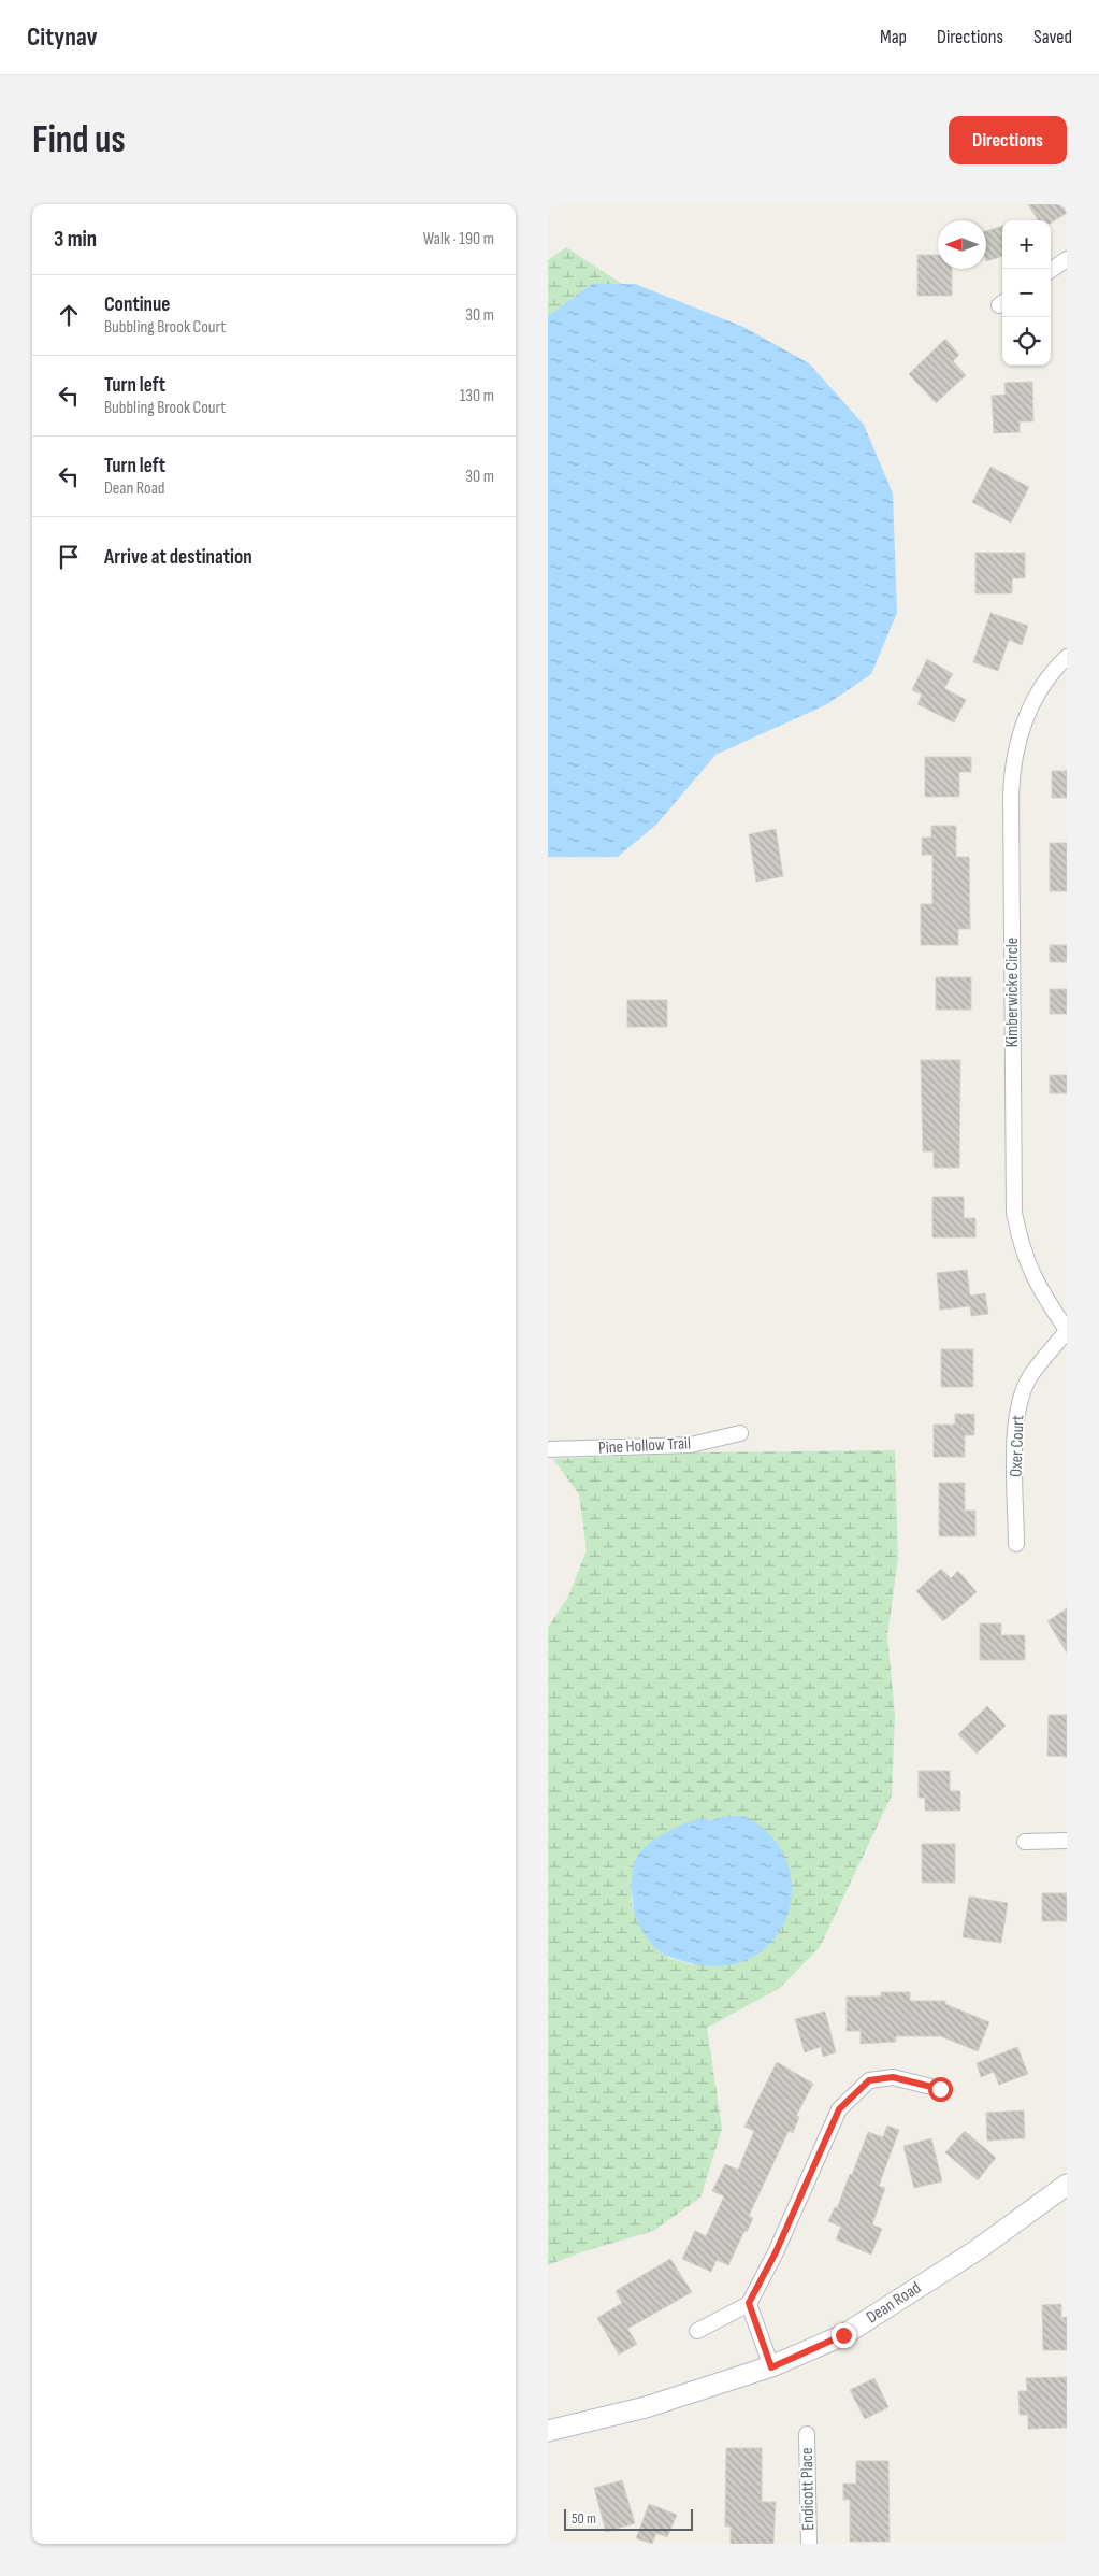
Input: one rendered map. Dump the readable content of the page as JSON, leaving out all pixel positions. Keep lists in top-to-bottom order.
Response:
{
  "streets": {
    "main road": ["Dean Road"],
    "street": [
      "Kimberwicke Circle",
      "Pine Hollow Trail",
      "Oxer Court",
      "Endicott Place"
    ]
  },
  "crossings": [
    ["Kimberwicke Circle", "Oxer Court"]
  ],
  "scale_bar": "50 m",
  "north": "left",
  "page": {
    "header": "Citynav",
    "nav": ["Map", "Directions", "Saved"],
    "buttons": "Directions",
    "title": "Find us",
    "heading": ["3 min", "Walk · 190 m"],
    "map_buttons": ["+", "−"],
    "list": [
      ["Continue", "Bubbling Brook Court", "30 m"],
      ["Turn left", "Bubbling Brook Court", "130 m"],
      ["Turn left", "Dean Road", "30 m"],
      "Arrive at destination"
    ],
    "scale": "50 m"
  }
}
